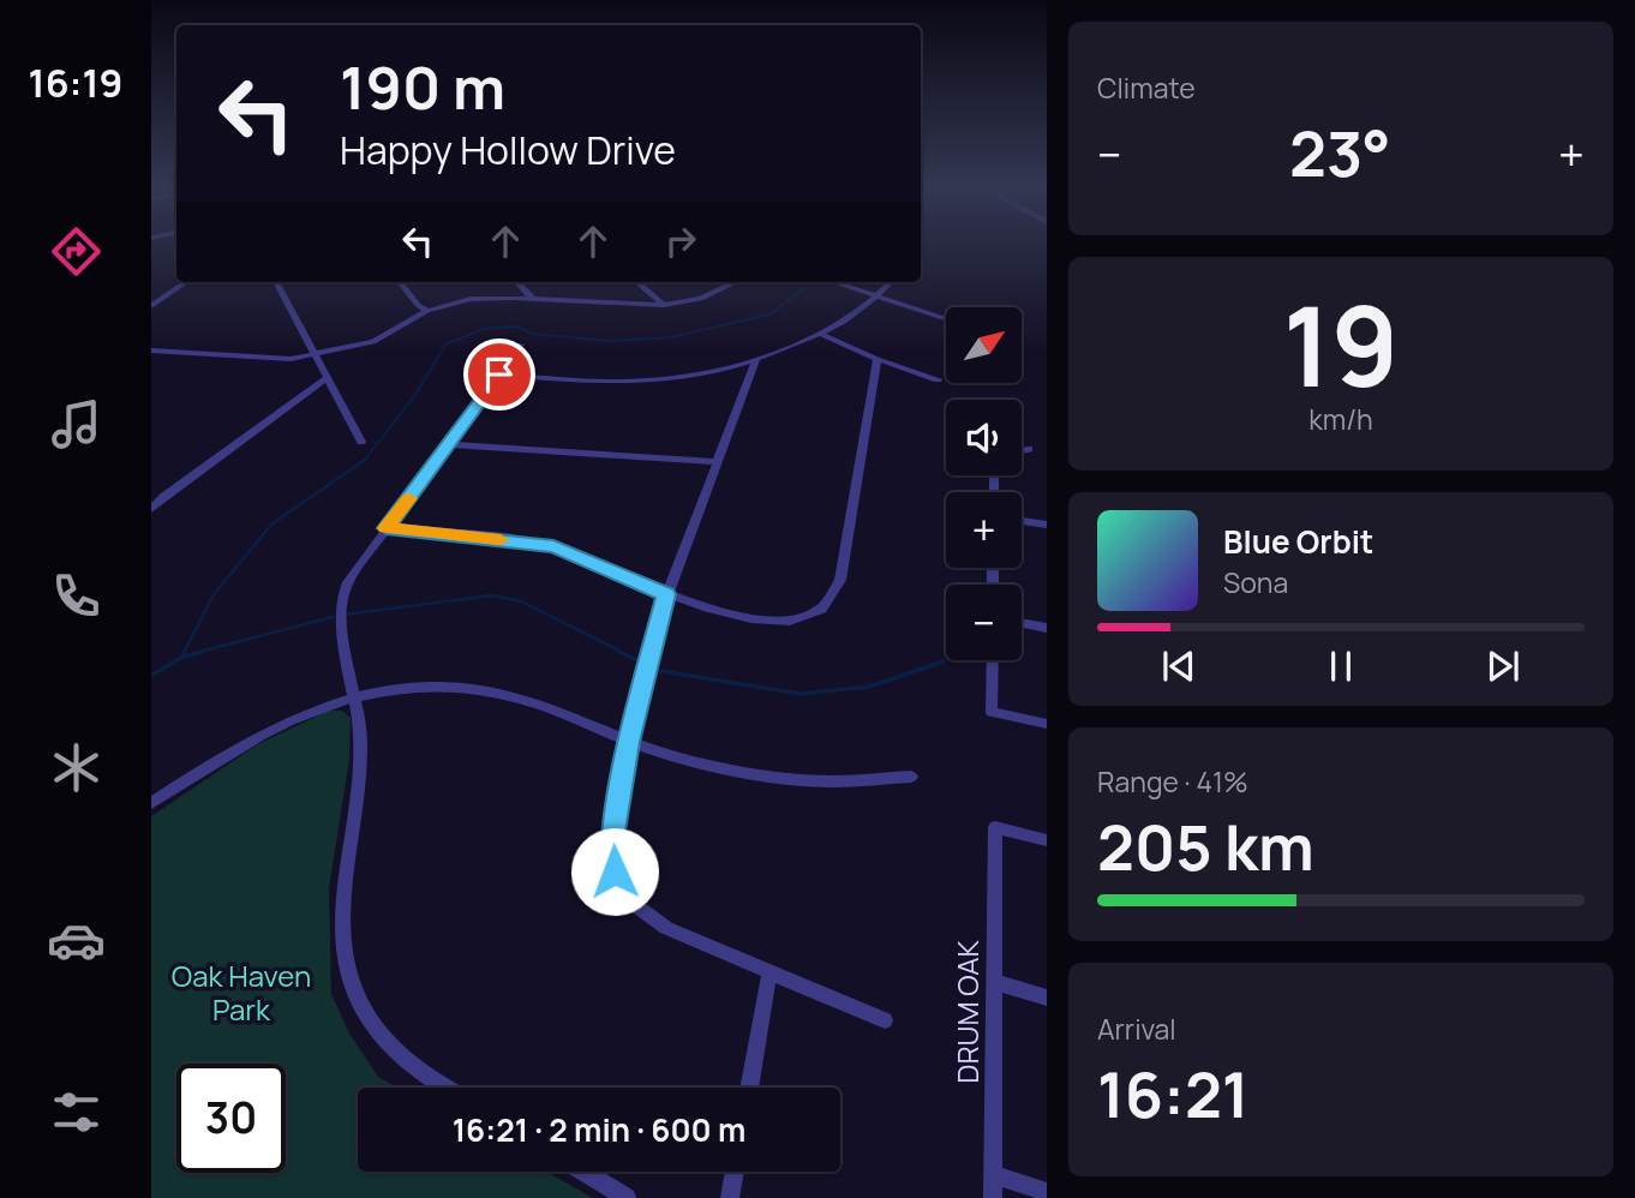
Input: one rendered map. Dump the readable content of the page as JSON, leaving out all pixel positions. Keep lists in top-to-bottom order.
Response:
{
  "streets": {
    "street": ["DRUM OAK"]
  },
  "parks": ["Oak Haven Park"],
  "north": "top right",
  "page": {
    "tabs": "16:19",
    "tile": [
      "Climate",
      ["19", "km/h"],
      ["Range · 41%", "205 km"],
      ["Arrival", "16:21"]
    ],
    "turn": ["190 m", "Happy Hollow Drive"],
    "heat": ["−", "23°", "+"],
    "map_buttons": ["+", "−"],
    "song": ["Blue Orbit", "Sona"],
    "limit": "30",
    "trip": "16:21 · 2 min · 600 m"
  }
}
